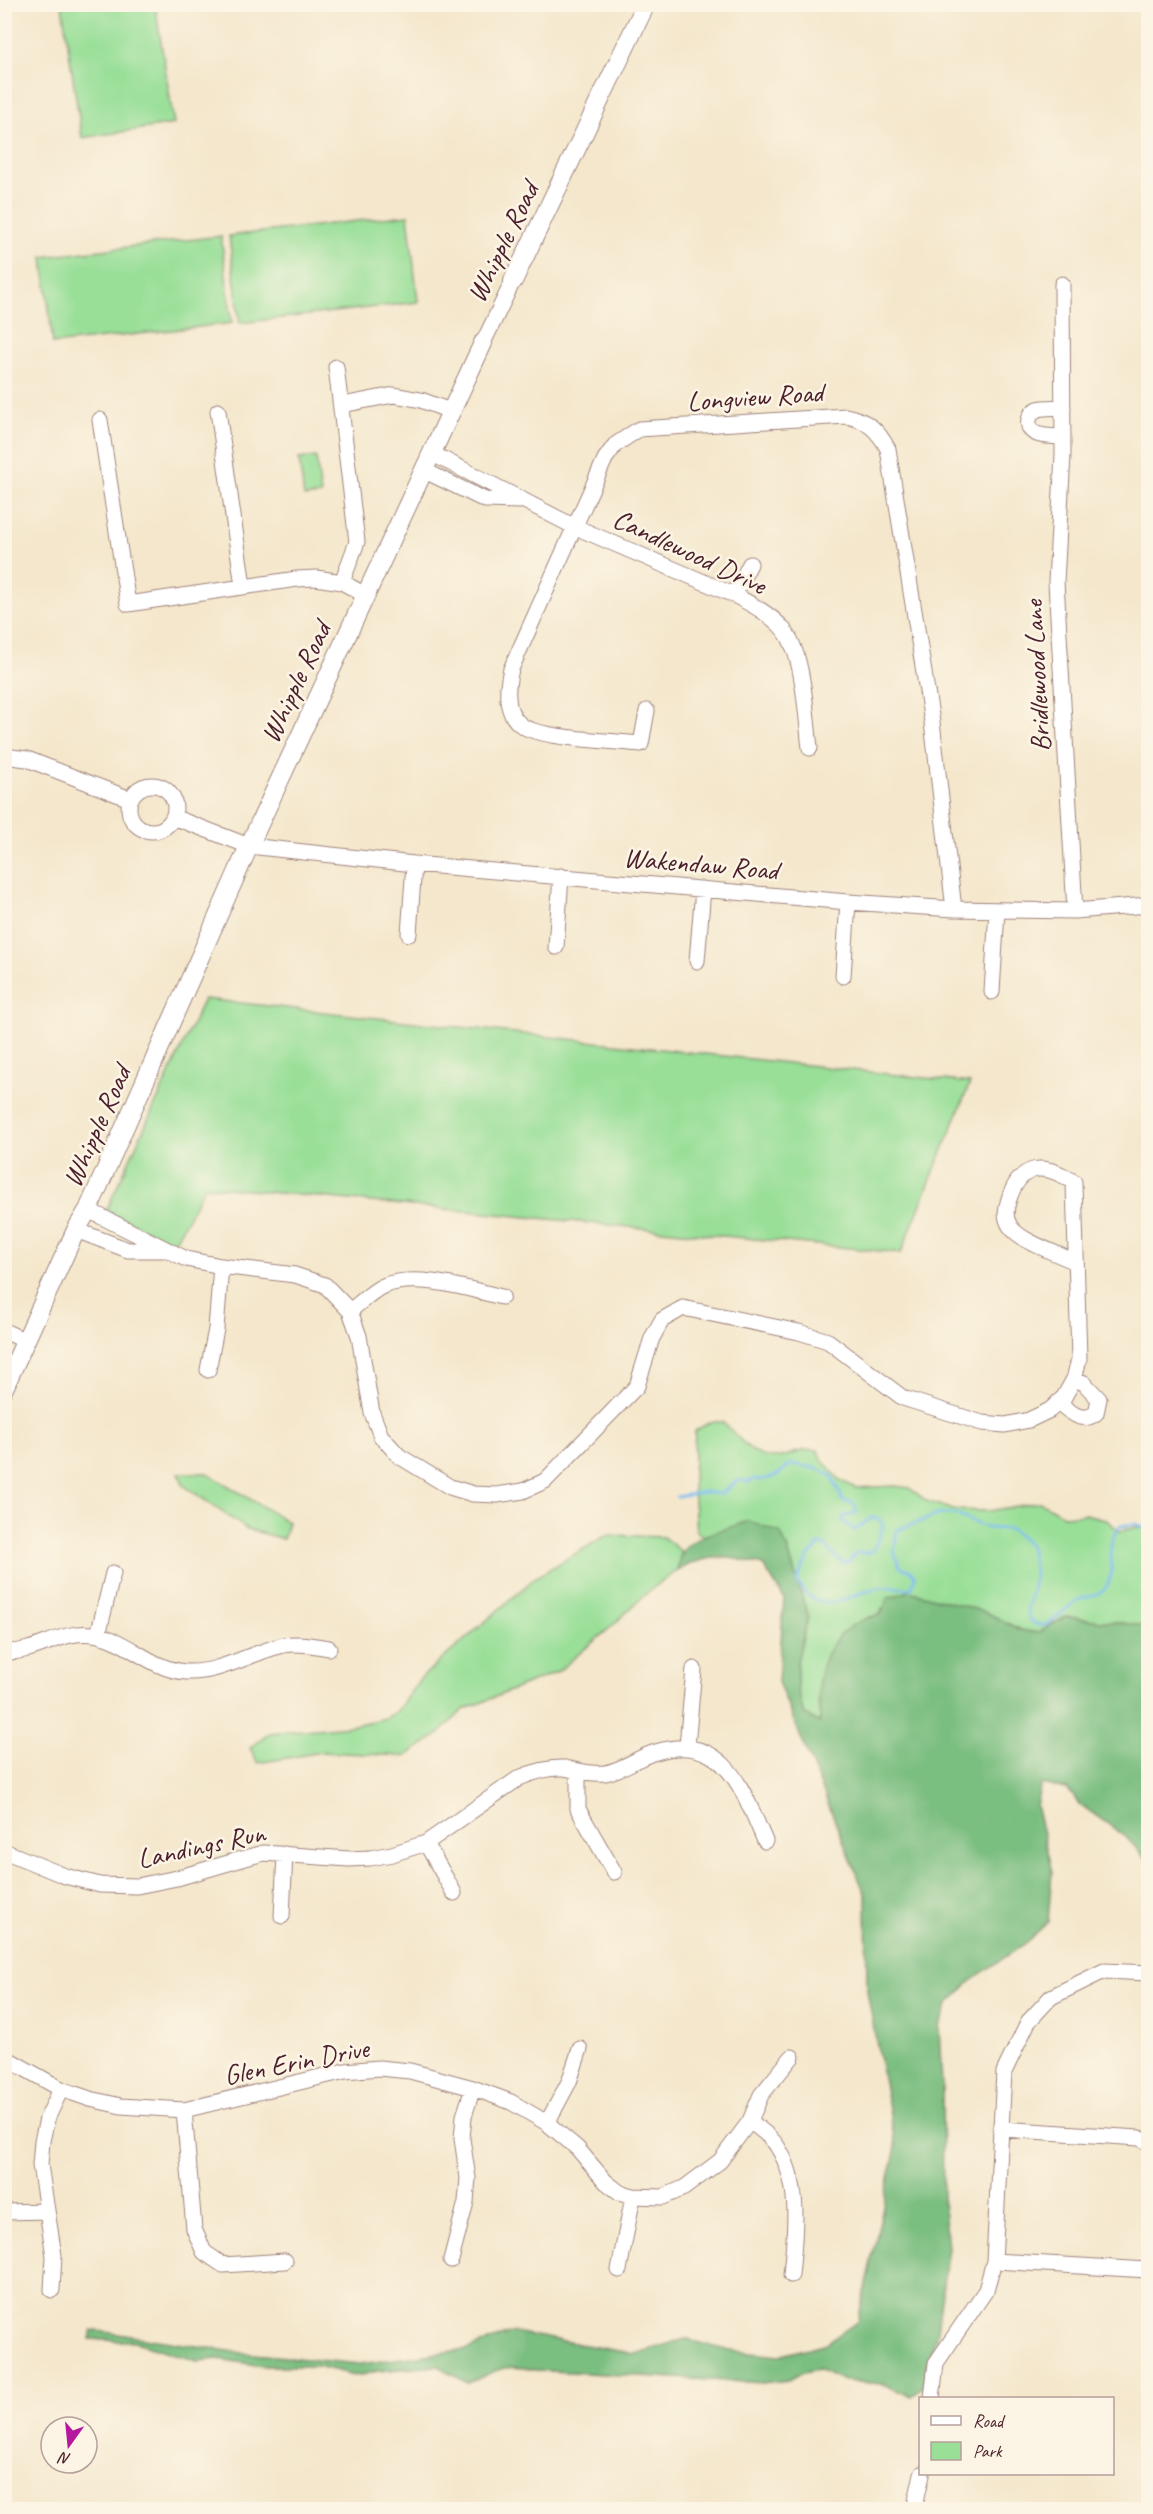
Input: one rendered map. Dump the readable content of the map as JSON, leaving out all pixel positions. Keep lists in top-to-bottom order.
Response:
{
  "streets": {
    "main road": ["Whipple Road"],
    "street": [
      "Longview Road",
      "Candlewood Drive",
      "Bridlewood Lane",
      "Wakendaw Road",
      "Landings Run",
      "Glen Erin Drive"
    ]
  },
  "crossings": [
    ["Whipple Road", "Candlewood Drive"],
    ["Whipple Road", "Wakendaw Road"],
    ["Longview Road", "Candlewood Drive"],
    ["Longview Road", "Wakendaw Road"],
    ["Bridlewood Lane", "Wakendaw Road"]
  ],
  "legend": ["Road", "Park"],
  "north": "bottom"
}
